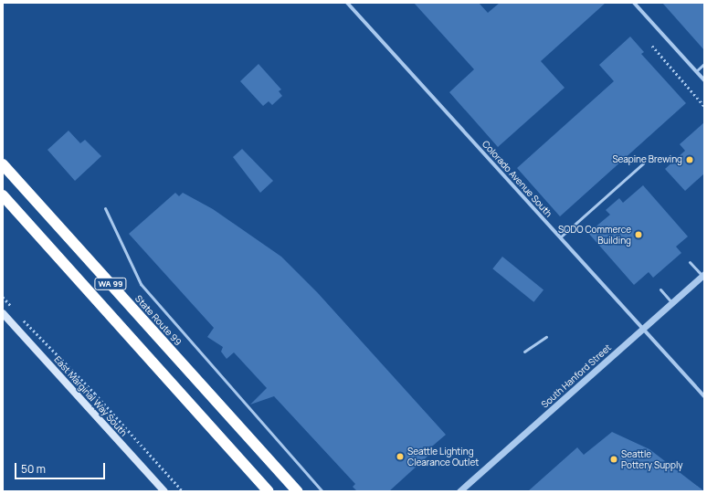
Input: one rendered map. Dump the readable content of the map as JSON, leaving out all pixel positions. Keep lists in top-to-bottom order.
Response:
{
  "streets": {
    "highway": ["WA 99", "State Route 99"],
    "main road": ["East Marginal Way South"],
    "street": ["Colorado Avenue South", "South Hanford Street"]
  },
  "crossings": [
    ["Colorado Avenue South", "South Hanford Street"]
  ],
  "places": [
    "Seapine Brewing",
    "SODO Commerce Building",
    "Seattle Lighting Clearance Outlet",
    "Seattle Pottery Supply"
  ],
  "scale_bar": "50 m"
}
